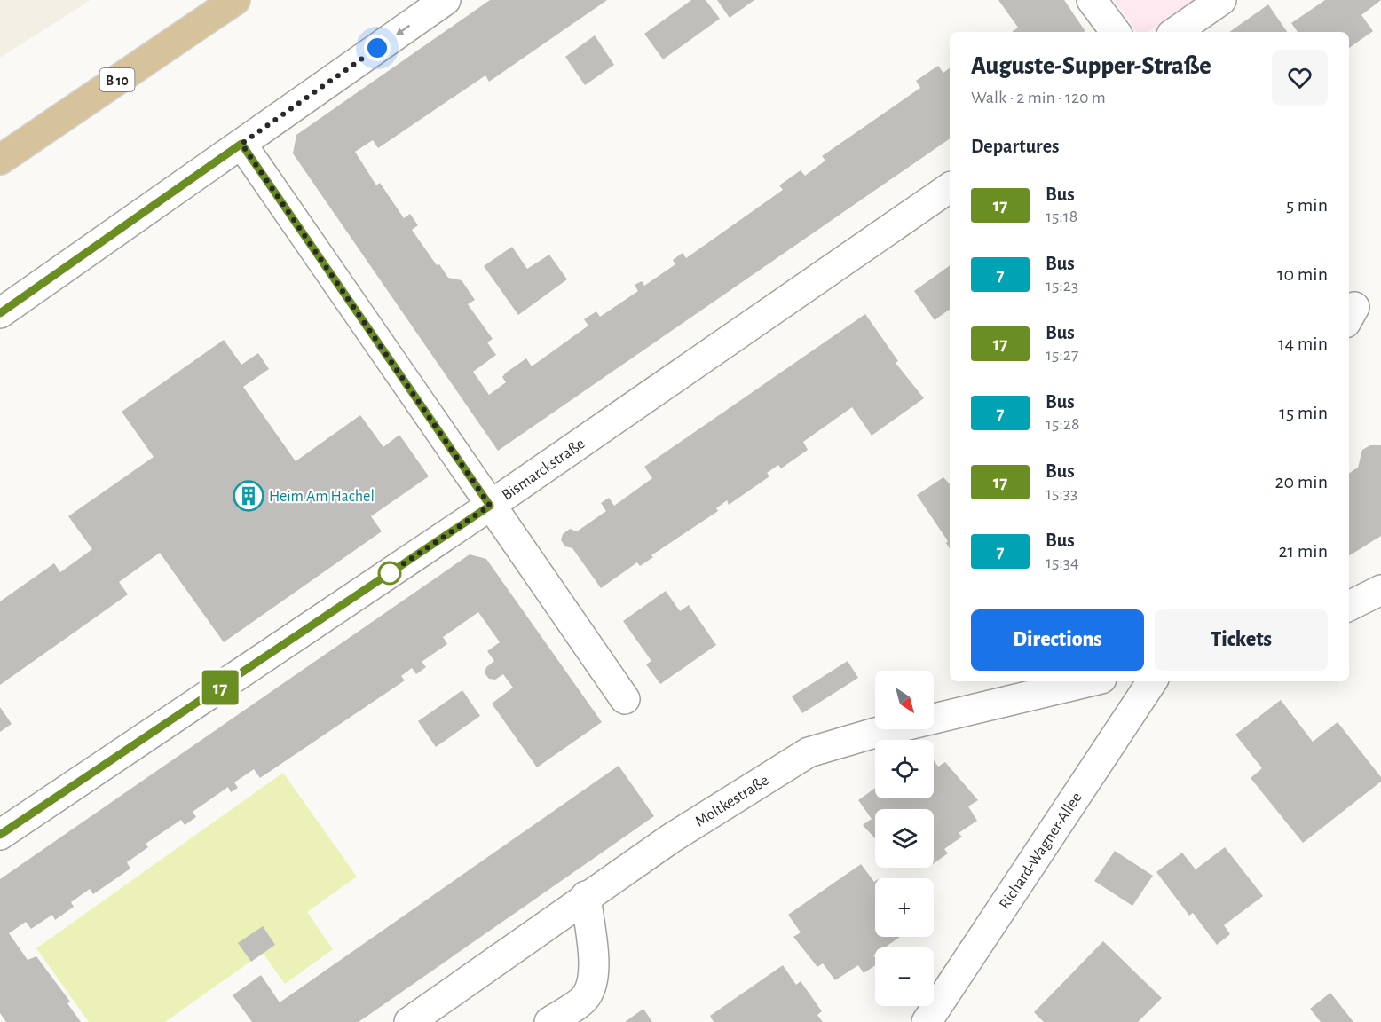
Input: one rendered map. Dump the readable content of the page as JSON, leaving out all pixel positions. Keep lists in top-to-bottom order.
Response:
{
  "streets": {
    "main road": ["B 10"],
    "street": ["Bismarckstraße", "Moltkestraße", "Richard-Wagner-Allee"]
  },
  "places": {
    "building": ["Heim Am Hachel"]
  },
  "lines": ["bus line 17"],
  "north": "bottom right",
  "page": {
    "on_map": "17",
    "heading": [
      ["Auguste-Supper-Straße", "Walk · 2 min · 120 m"],
      "Departures"
    ],
    "list": [
      {
        "mark": "17",
        "name": "Bus",
        "note": "15:18",
        "value": "5 min"
      },
      {
        "mark": "7",
        "name": "Bus",
        "note": "15:23",
        "value": "10 min"
      },
      {
        "mark": "17",
        "name": "Bus",
        "note": "15:27",
        "value": "14 min"
      },
      {
        "mark": "7",
        "name": "Bus",
        "note": "15:28",
        "value": "15 min"
      },
      {
        "mark": "17",
        "name": "Bus",
        "note": "15:33",
        "value": "20 min"
      },
      {
        "mark": "7",
        "name": "Bus",
        "note": "15:34",
        "value": "21 min"
      }
    ],
    "buttons": ["Directions", "Tickets"],
    "map_buttons": ["+", "−"]
  }
}
